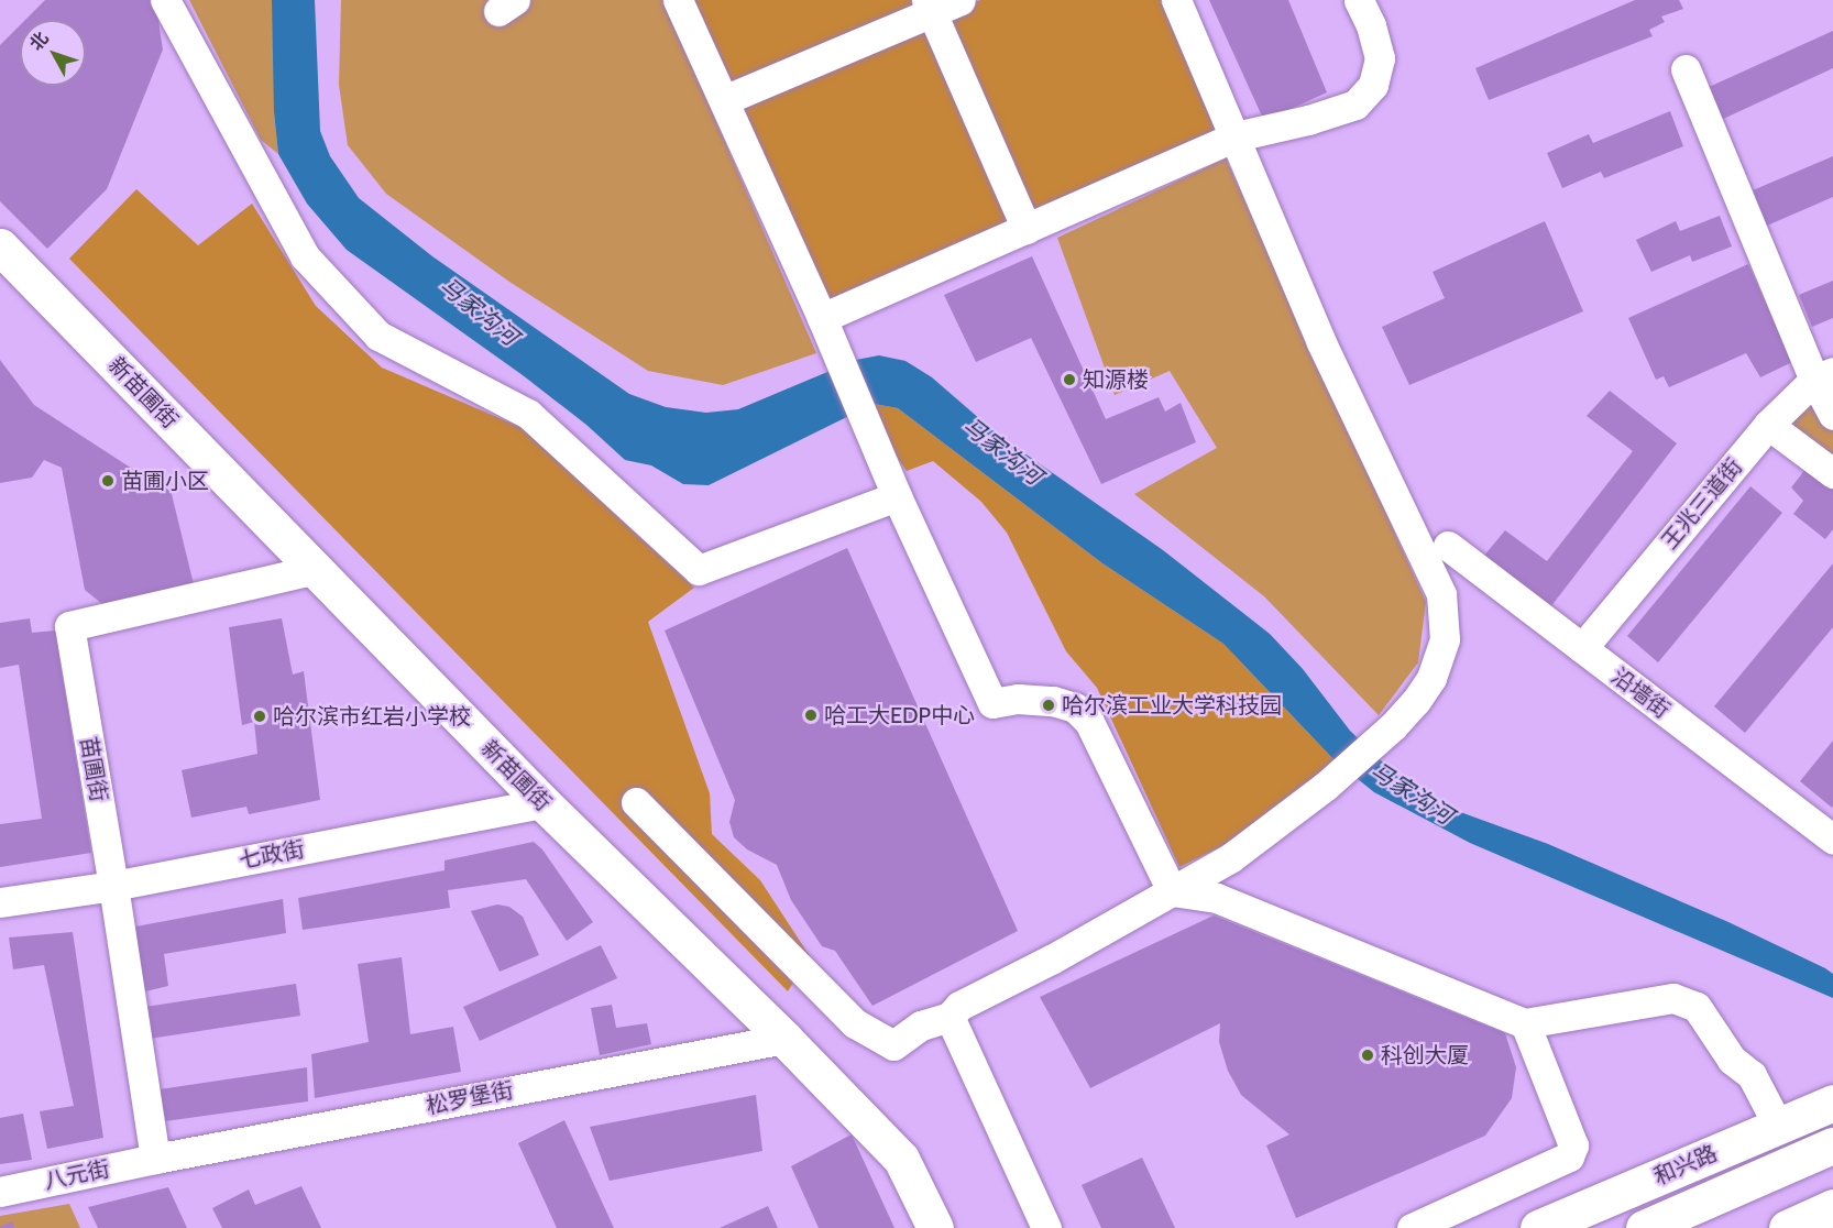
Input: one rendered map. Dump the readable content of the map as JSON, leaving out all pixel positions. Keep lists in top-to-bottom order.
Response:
{
  "streets": {
    "main road": ["新苗圃街", "和兴路"],
    "street": [
      "王兆三道街",
      "沿墙街",
      "苗圃街",
      "七政街",
      "松罗堡街",
      "八元街"
    ]
  },
  "crossings": [
    ["新苗圃街", "苗圃街"],
    ["新苗圃街", "七政街"],
    ["新苗圃街", "松罗堡街"],
    ["王兆三道街", "沿墙街"],
    ["苗圃街", "七政街"],
    ["苗圃街", "松罗堡街"],
    ["苗圃街", "八元街"],
    ["松罗堡街", "八元街"]
  ],
  "water": ["马家沟河"],
  "places": [
    "知源楼",
    "苗圃小区",
    "哈尔滨工业大学科技园",
    "哈工大EDP中心",
    "哈尔滨市红岩小学校",
    "科创大厦"
  ],
  "north": "top left"
}
